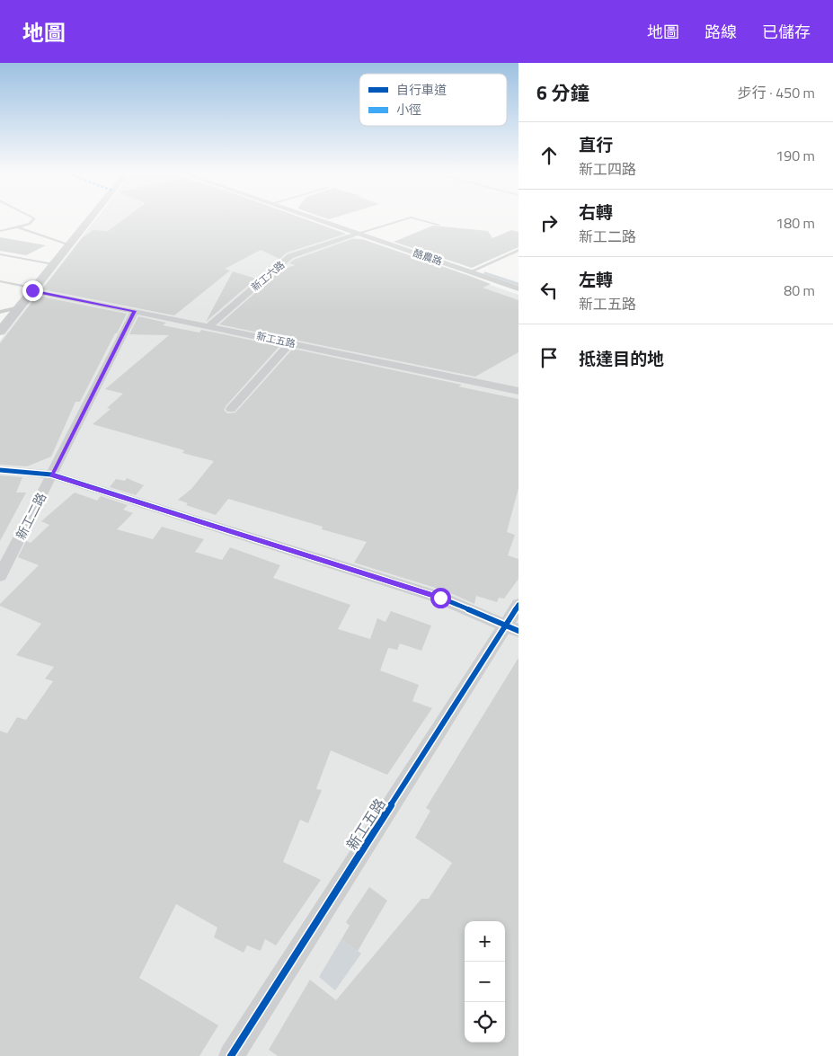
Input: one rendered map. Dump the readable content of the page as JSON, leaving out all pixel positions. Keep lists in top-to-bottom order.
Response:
{
  "streets": {
    "street": [
      "酪農路",
      "新工六路",
      "新工五路",
      "新工二路"
    ]
  },
  "crossings": [
    ["酪農路", "新工六路"],
    ["新工六路", "新工五路"],
    ["新工五路", "新工二路"]
  ],
  "legend": ["自行車道", "小徑"],
  "page": {
    "header": "地圖",
    "nav": ["地圖", "路線", "已儲存"],
    "heading": ["6 分鐘", "步行 · 450 m"],
    "list": [
      ["直行", "新工四路", "190 m"],
      ["右轉", "新工二路", "180 m"],
      ["左轉", "新工五路", "80 m"],
      "抵達目的地"
    ],
    "map_buttons": ["+", "−"]
  }
}
